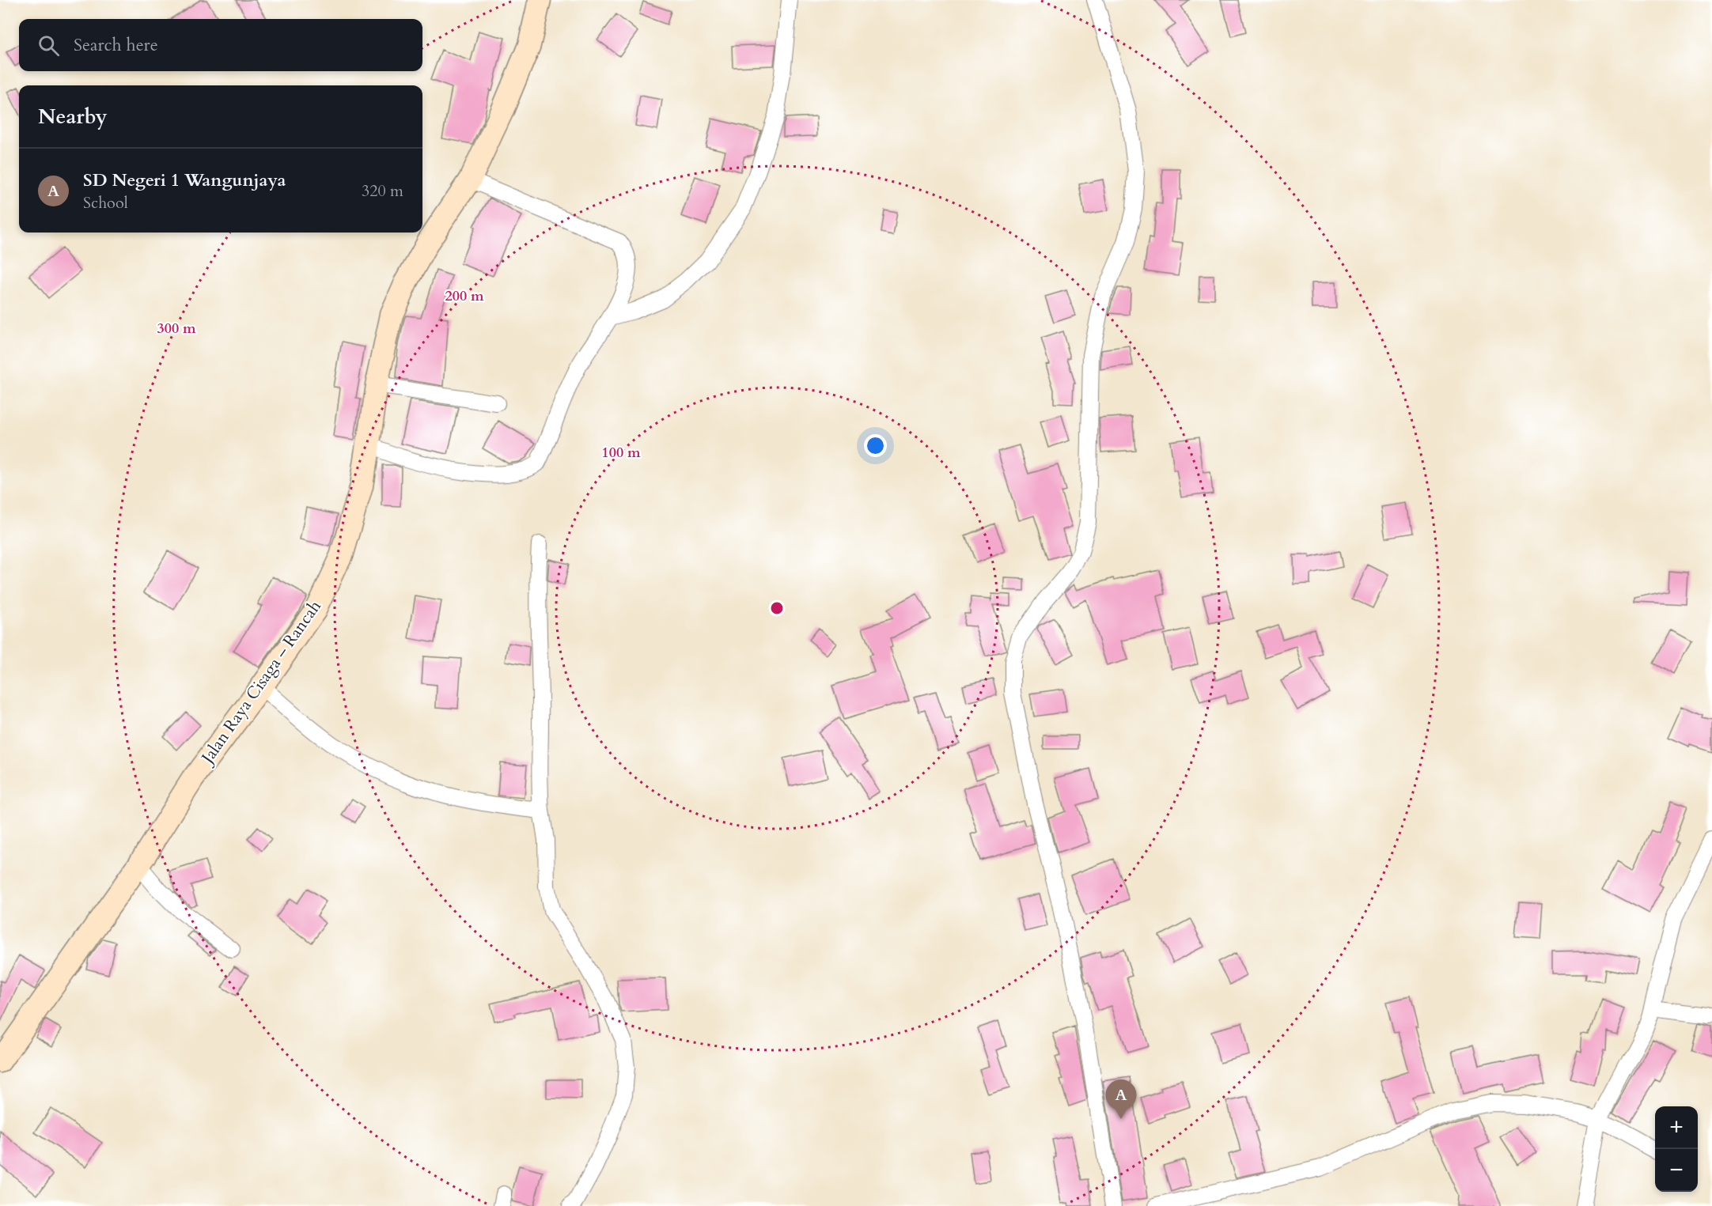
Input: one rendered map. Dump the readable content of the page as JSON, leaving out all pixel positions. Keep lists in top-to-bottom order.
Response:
{
  "streets": {
    "main road": ["Jalan Raya Cisaga – Rancah"]
  },
  "page": {
    "search": "Search here",
    "heading": "Nearby",
    "list": [
      {
        "mark": "A",
        "name": "SD Negeri 1 Wangunjaya",
        "note": "School",
        "value": "320 m"
      }
    ],
    "pins": "A",
    "map_buttons": ["+", "−"]
  },
  "rings": ["200 m", "300 m", "100 m"]
}
